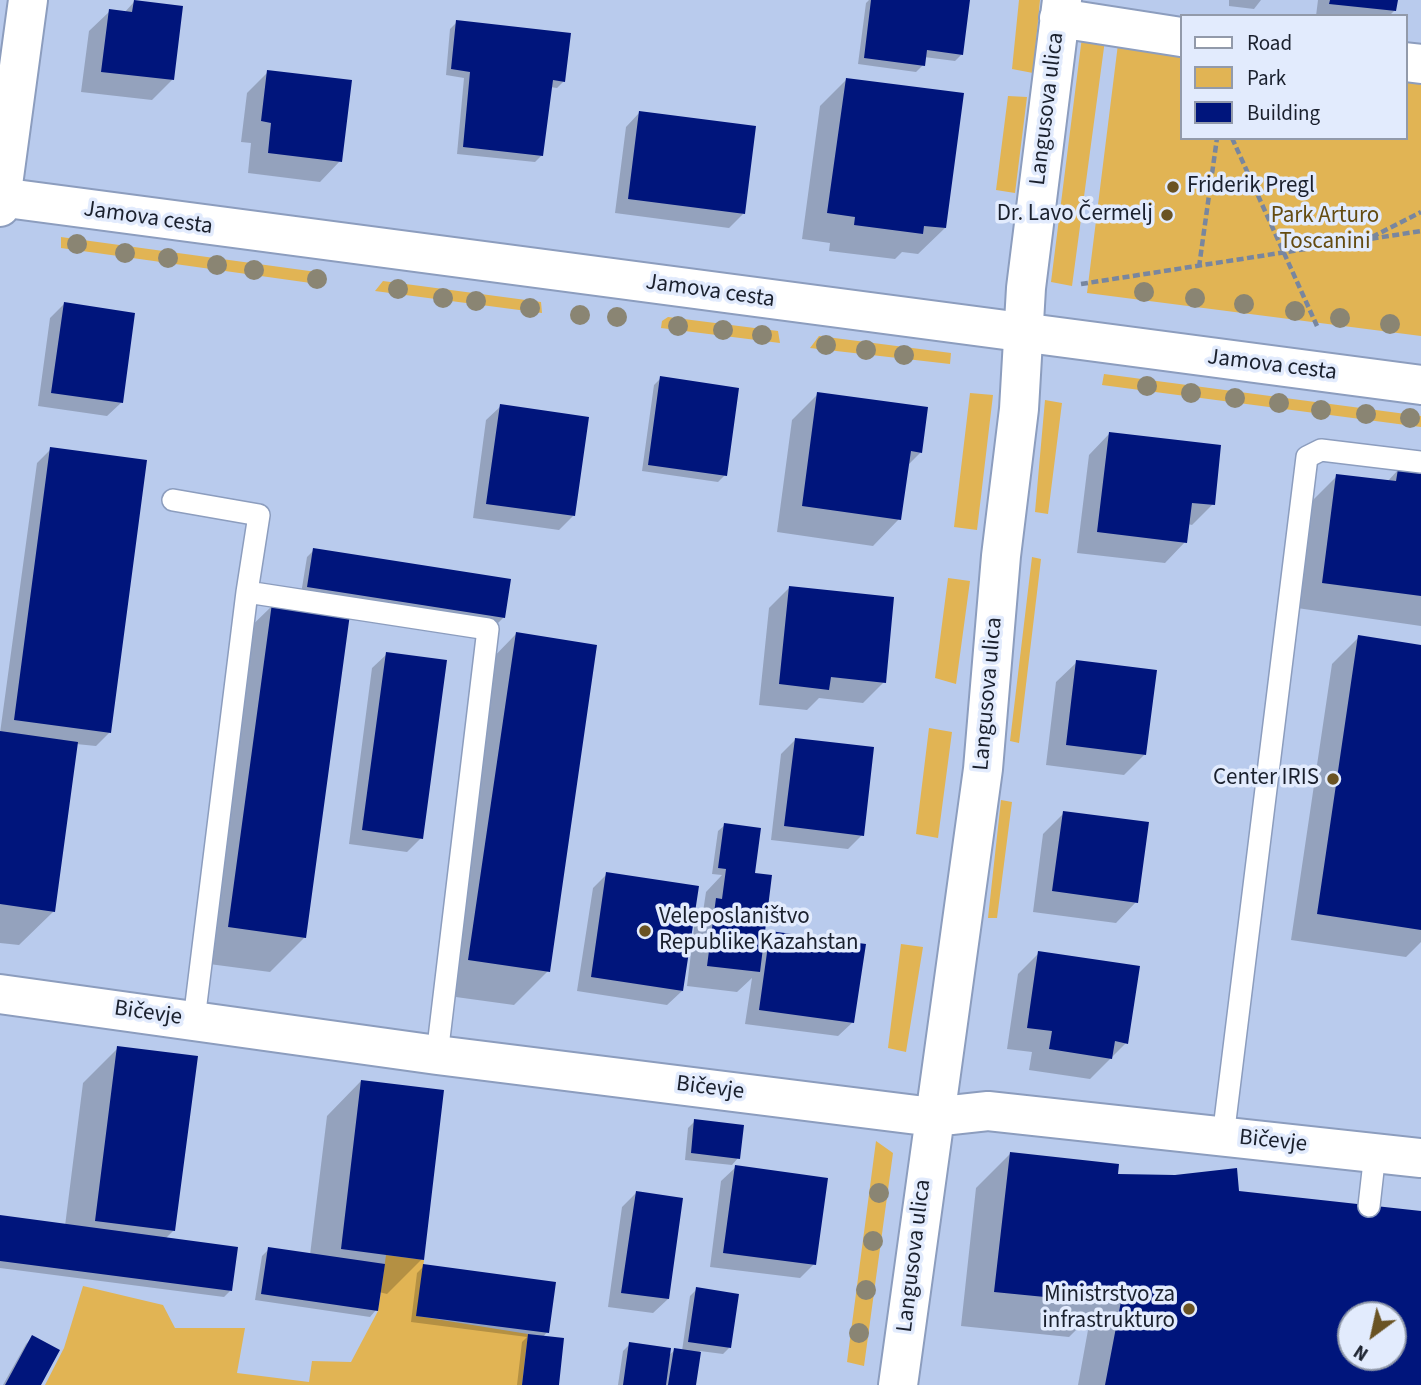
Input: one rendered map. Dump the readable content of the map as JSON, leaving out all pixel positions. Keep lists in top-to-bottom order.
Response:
{
  "streets": {
    "street": ["Langusova ulica", "Jamova cesta", "Bičevje"]
  },
  "crossings": [
    ["Langusova ulica", "Jamova cesta"],
    ["Langusova ulica", "Bičevje"]
  ],
  "parks": ["Park Arturo Toscanini"],
  "places": [
    "Friderik Pregl",
    "Dr. Lavo Čermelj",
    "Center IRIS",
    "Veleposlaništvo Republike Kazahstan",
    "Ministrstvo za infrastrukturo"
  ],
  "legend": ["Road", "Park", "Building"],
  "north": "bottom left"
}
